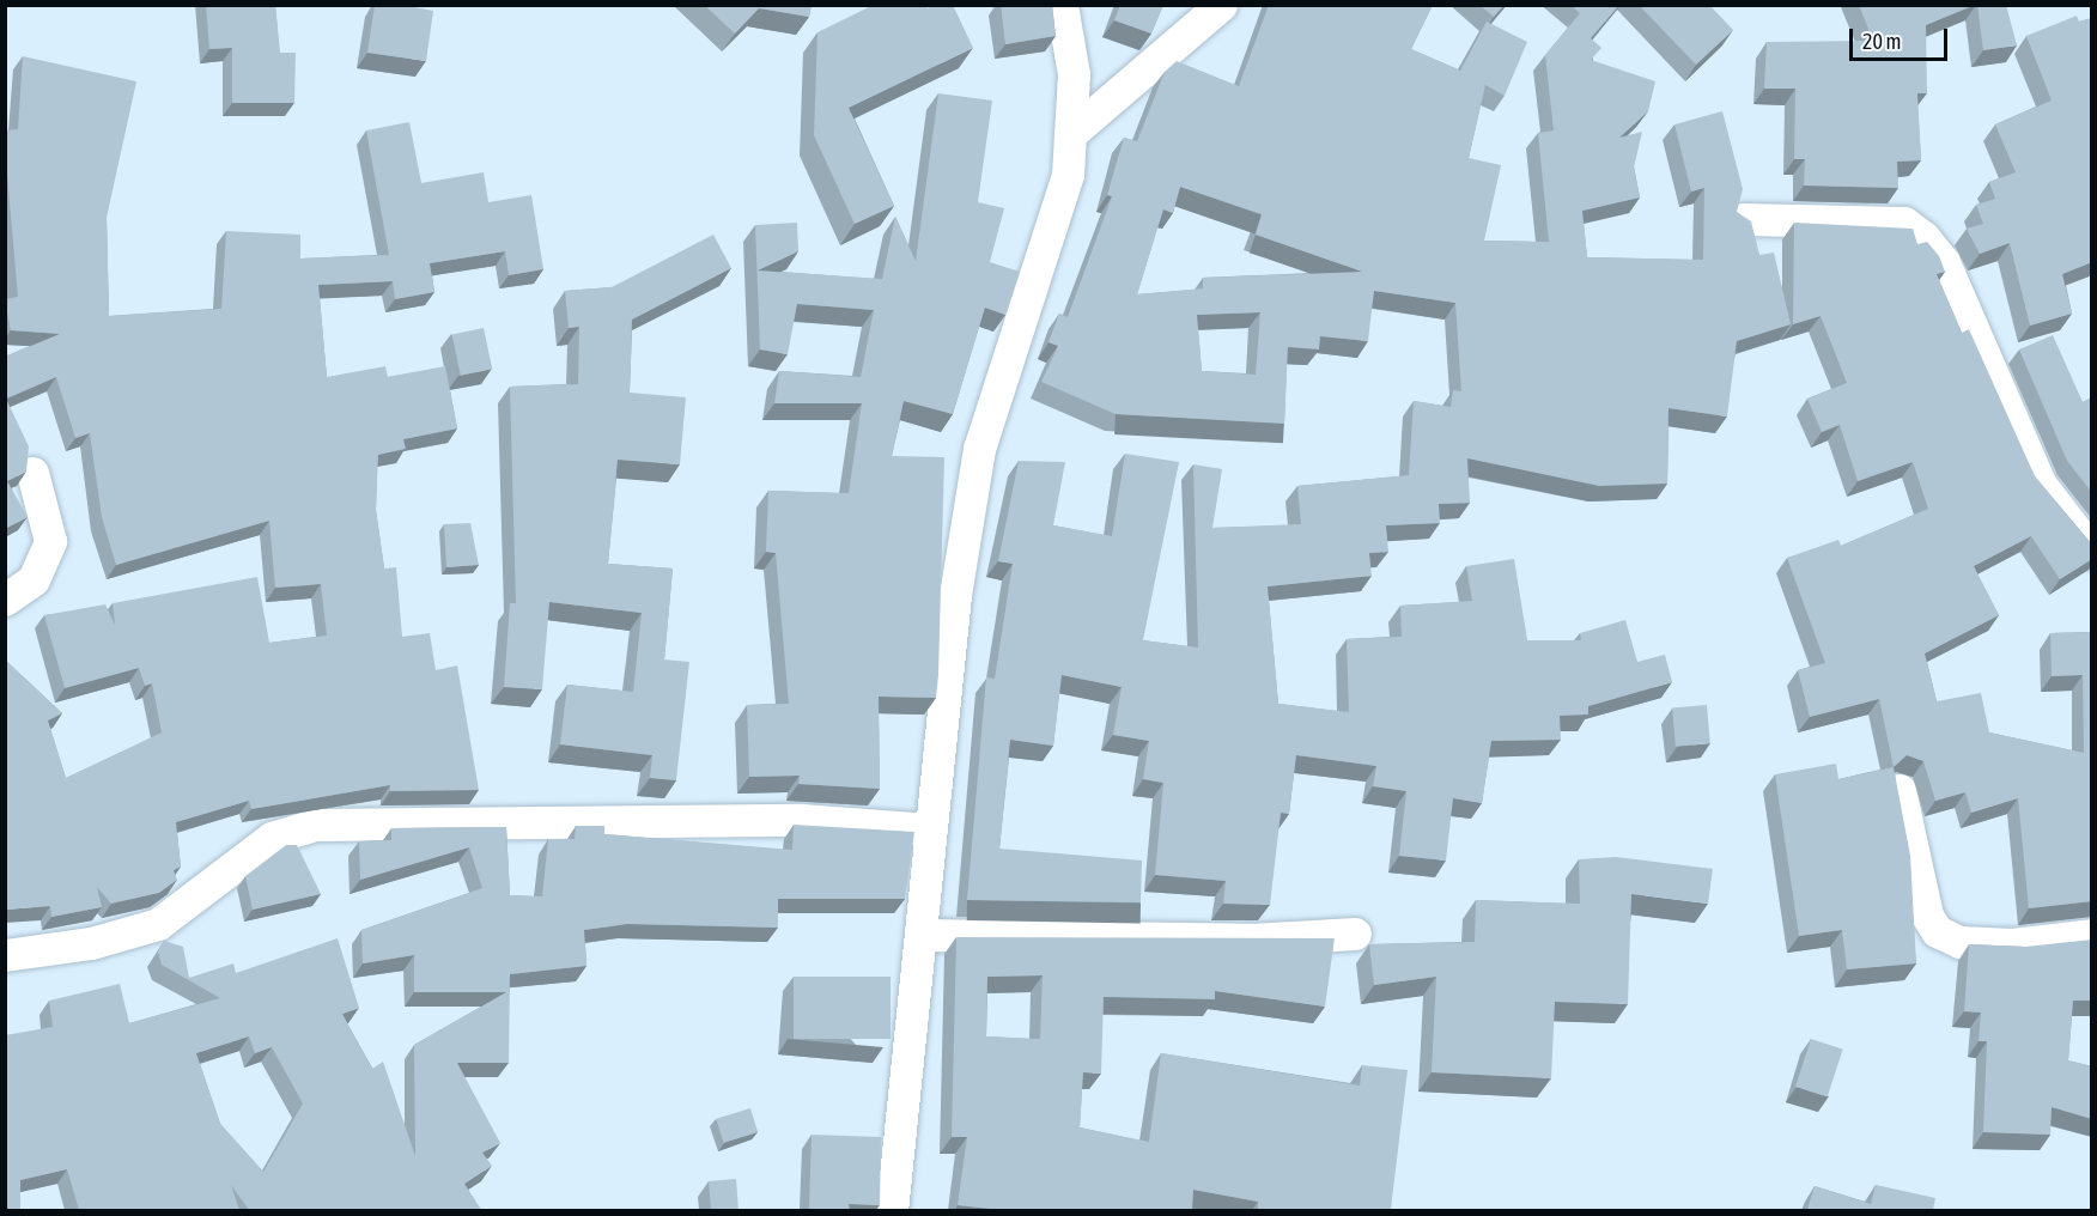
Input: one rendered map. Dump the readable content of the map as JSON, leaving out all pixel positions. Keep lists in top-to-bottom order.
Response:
{
  "scale_bar": "20 m"
}
